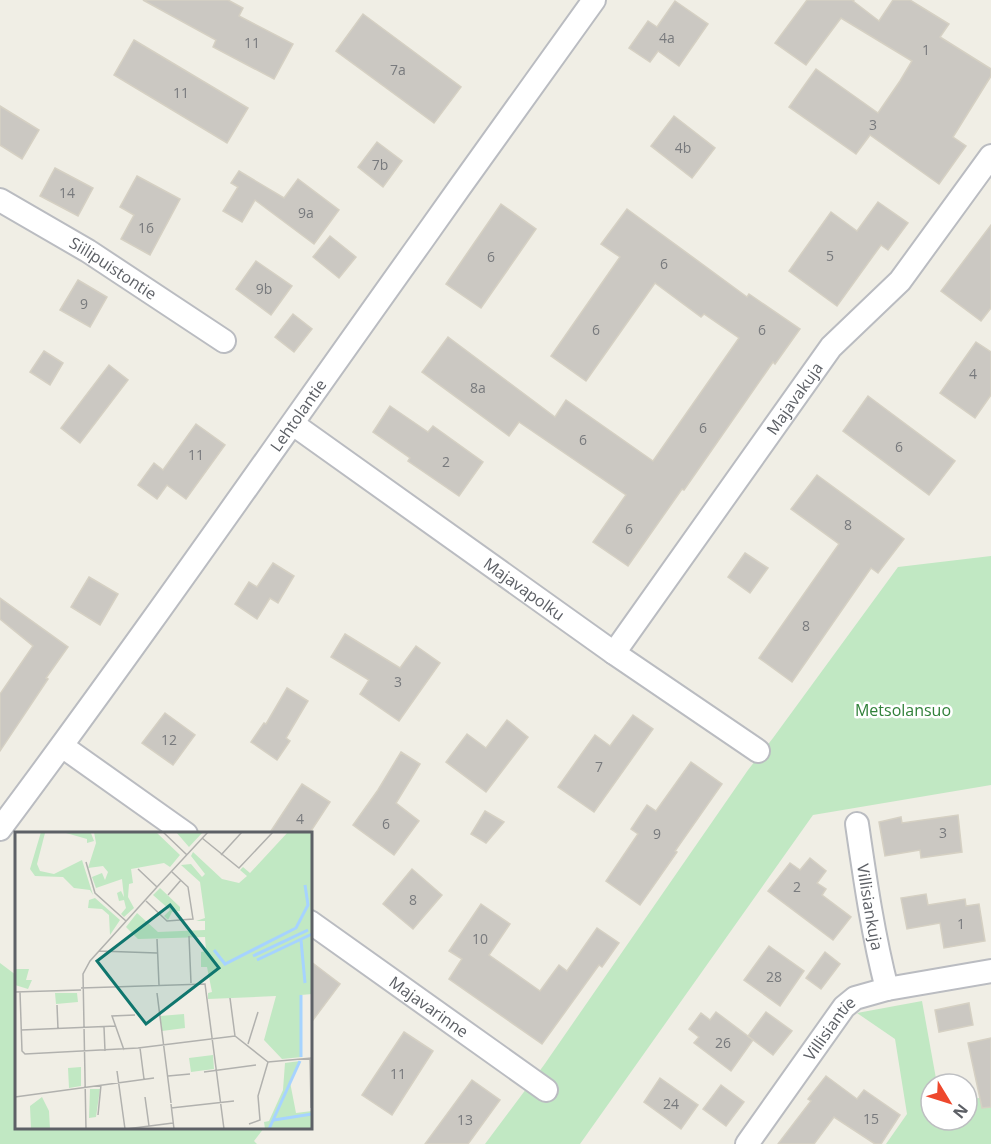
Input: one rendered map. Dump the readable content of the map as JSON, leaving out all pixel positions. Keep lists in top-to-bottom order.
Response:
{
  "streets": {
    "street": [
      "Siilipuistontie",
      "Majavakuja",
      "Lehtolantie",
      "Majavapolku",
      "Villisiankuja",
      "Majavarinne",
      "Villisiantie"
    ]
  },
  "crossings": [
    ["Majavakuja", "Majavapolku"],
    ["Lehtolantie", "Majavapolku"],
    ["Villisiankuja", "Villisiantie"]
  ],
  "parks": ["Metsolansuo"],
  "house_numbers": [
    "4a",
    "11",
    "1",
    "7a",
    "11",
    "3",
    "4b",
    "7b",
    "14",
    "9a",
    "16",
    "5",
    "6",
    "6",
    "9b",
    "9",
    "6",
    "6",
    "4",
    "8a",
    "6",
    "6",
    "6",
    "11",
    "2",
    "8",
    "6",
    "8",
    "3",
    "12",
    "7",
    "4",
    "6",
    "3",
    "9",
    "2",
    "8",
    "1",
    "10",
    "28",
    "26",
    "11",
    "24",
    "15",
    "13"
  ],
  "north": "bottom right"
}
